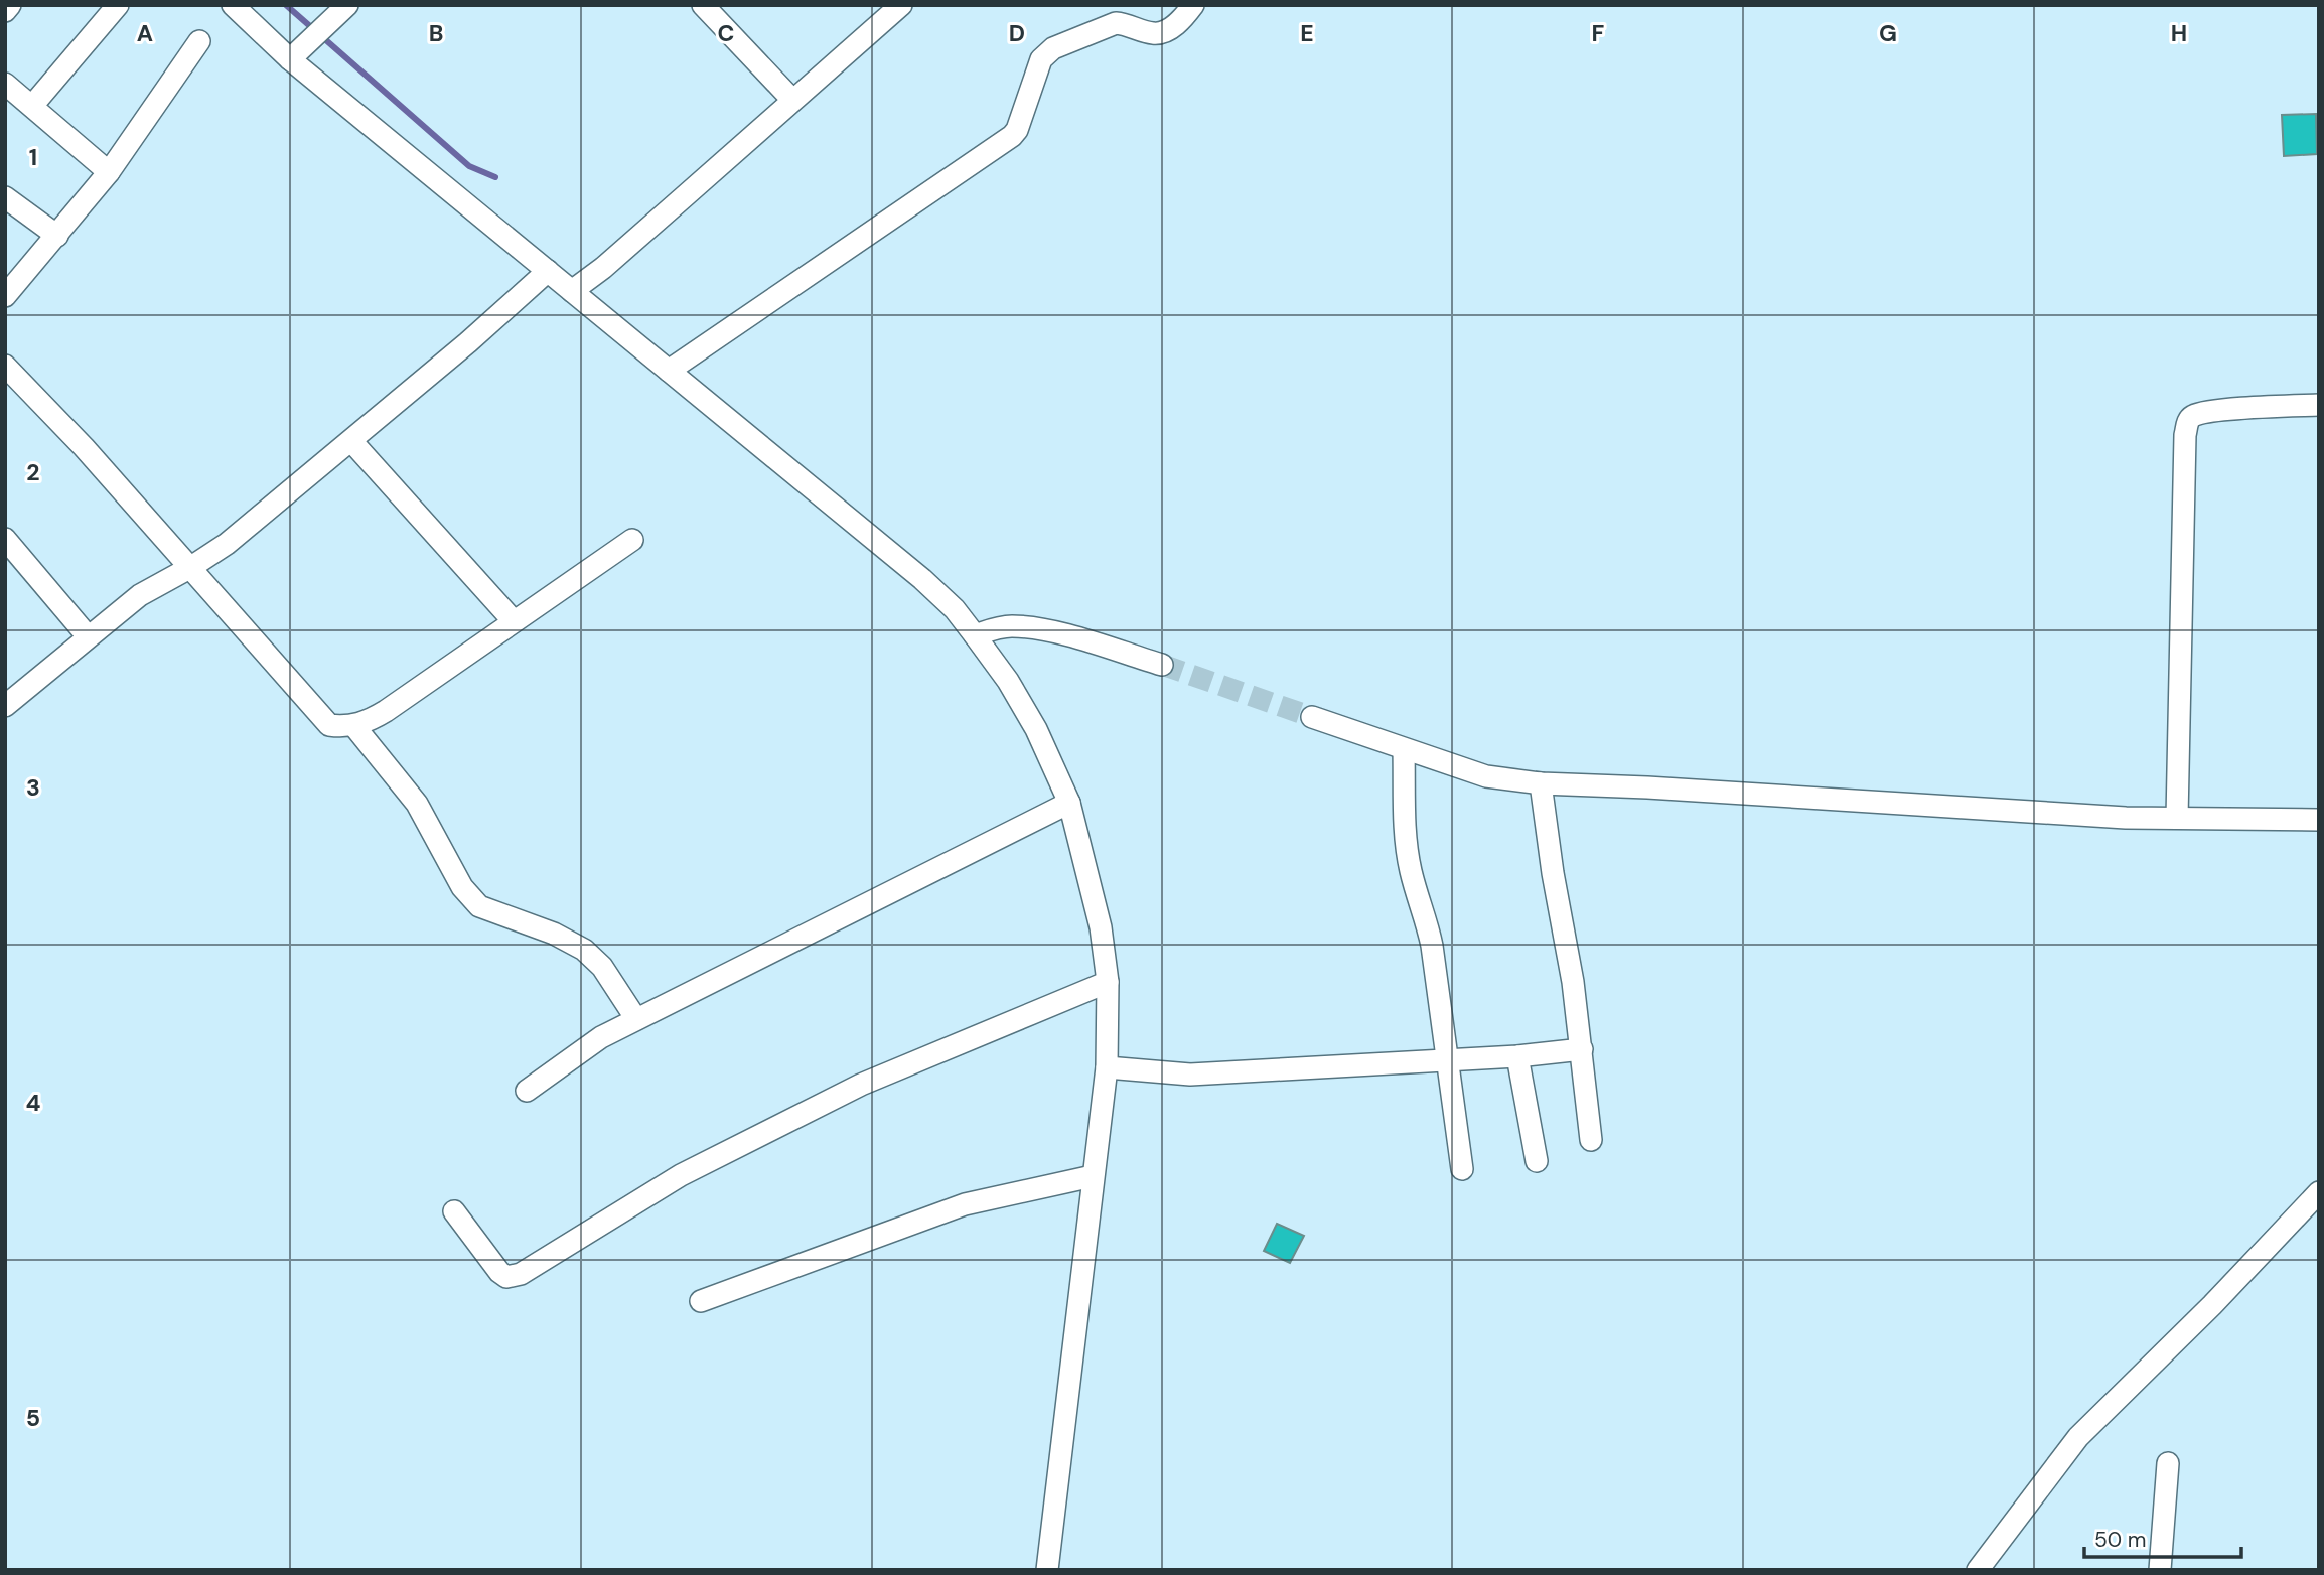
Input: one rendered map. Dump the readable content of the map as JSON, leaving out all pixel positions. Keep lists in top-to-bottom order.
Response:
{
  "scale_bar": "50 m",
  "grid": {
    "columns": [
      "A",
      "B",
      "C",
      "D",
      "E",
      "F",
      "G",
      "H"
    ],
    "rows": [
      "1",
      "2",
      "3",
      "4",
      "5"
    ]
  }
}
